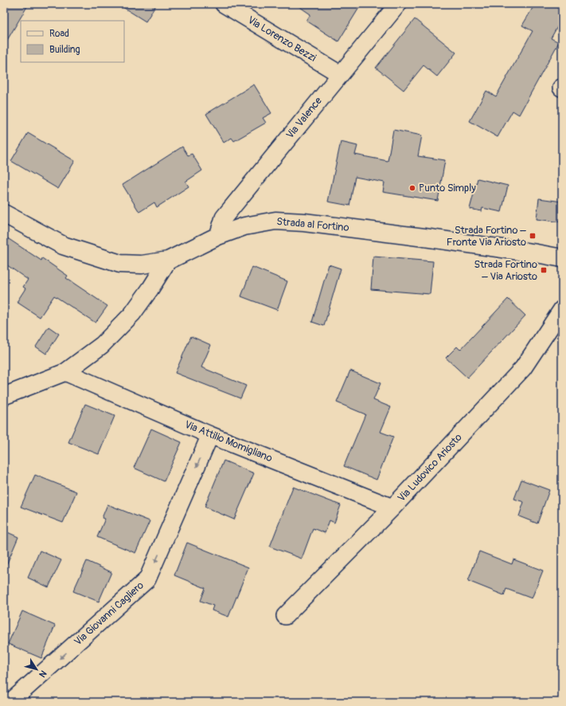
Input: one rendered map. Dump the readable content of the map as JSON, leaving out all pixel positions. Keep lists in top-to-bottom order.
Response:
{
  "streets": {
    "street": [
      "Via Lorenzo Bezzi",
      "Via Valence",
      "Strada al Fortino",
      "Via Attilio Momigliano",
      "Via Ludovico Ariosto",
      "Via Giovanni Cagliero"
    ]
  },
  "crossings": [
    ["Via Lorenzo Bezzi", "Via Valence"],
    ["Via Valence", "Strada al Fortino"],
    ["Via Attilio Momigliano", "Via Ludovico Ariosto"],
    ["Via Attilio Momigliano", "Via Giovanni Cagliero"]
  ],
  "one_way": ["Via Giovanni Cagliero"],
  "places": {
    "other": ["Punto Simply"],
    "transit": ["Strada Fortino – Fronte Via Ariosto", "Strada Fortino – Via Ariosto"]
  },
  "legend": ["Road", "Building"],
  "north": "bottom right"
}
